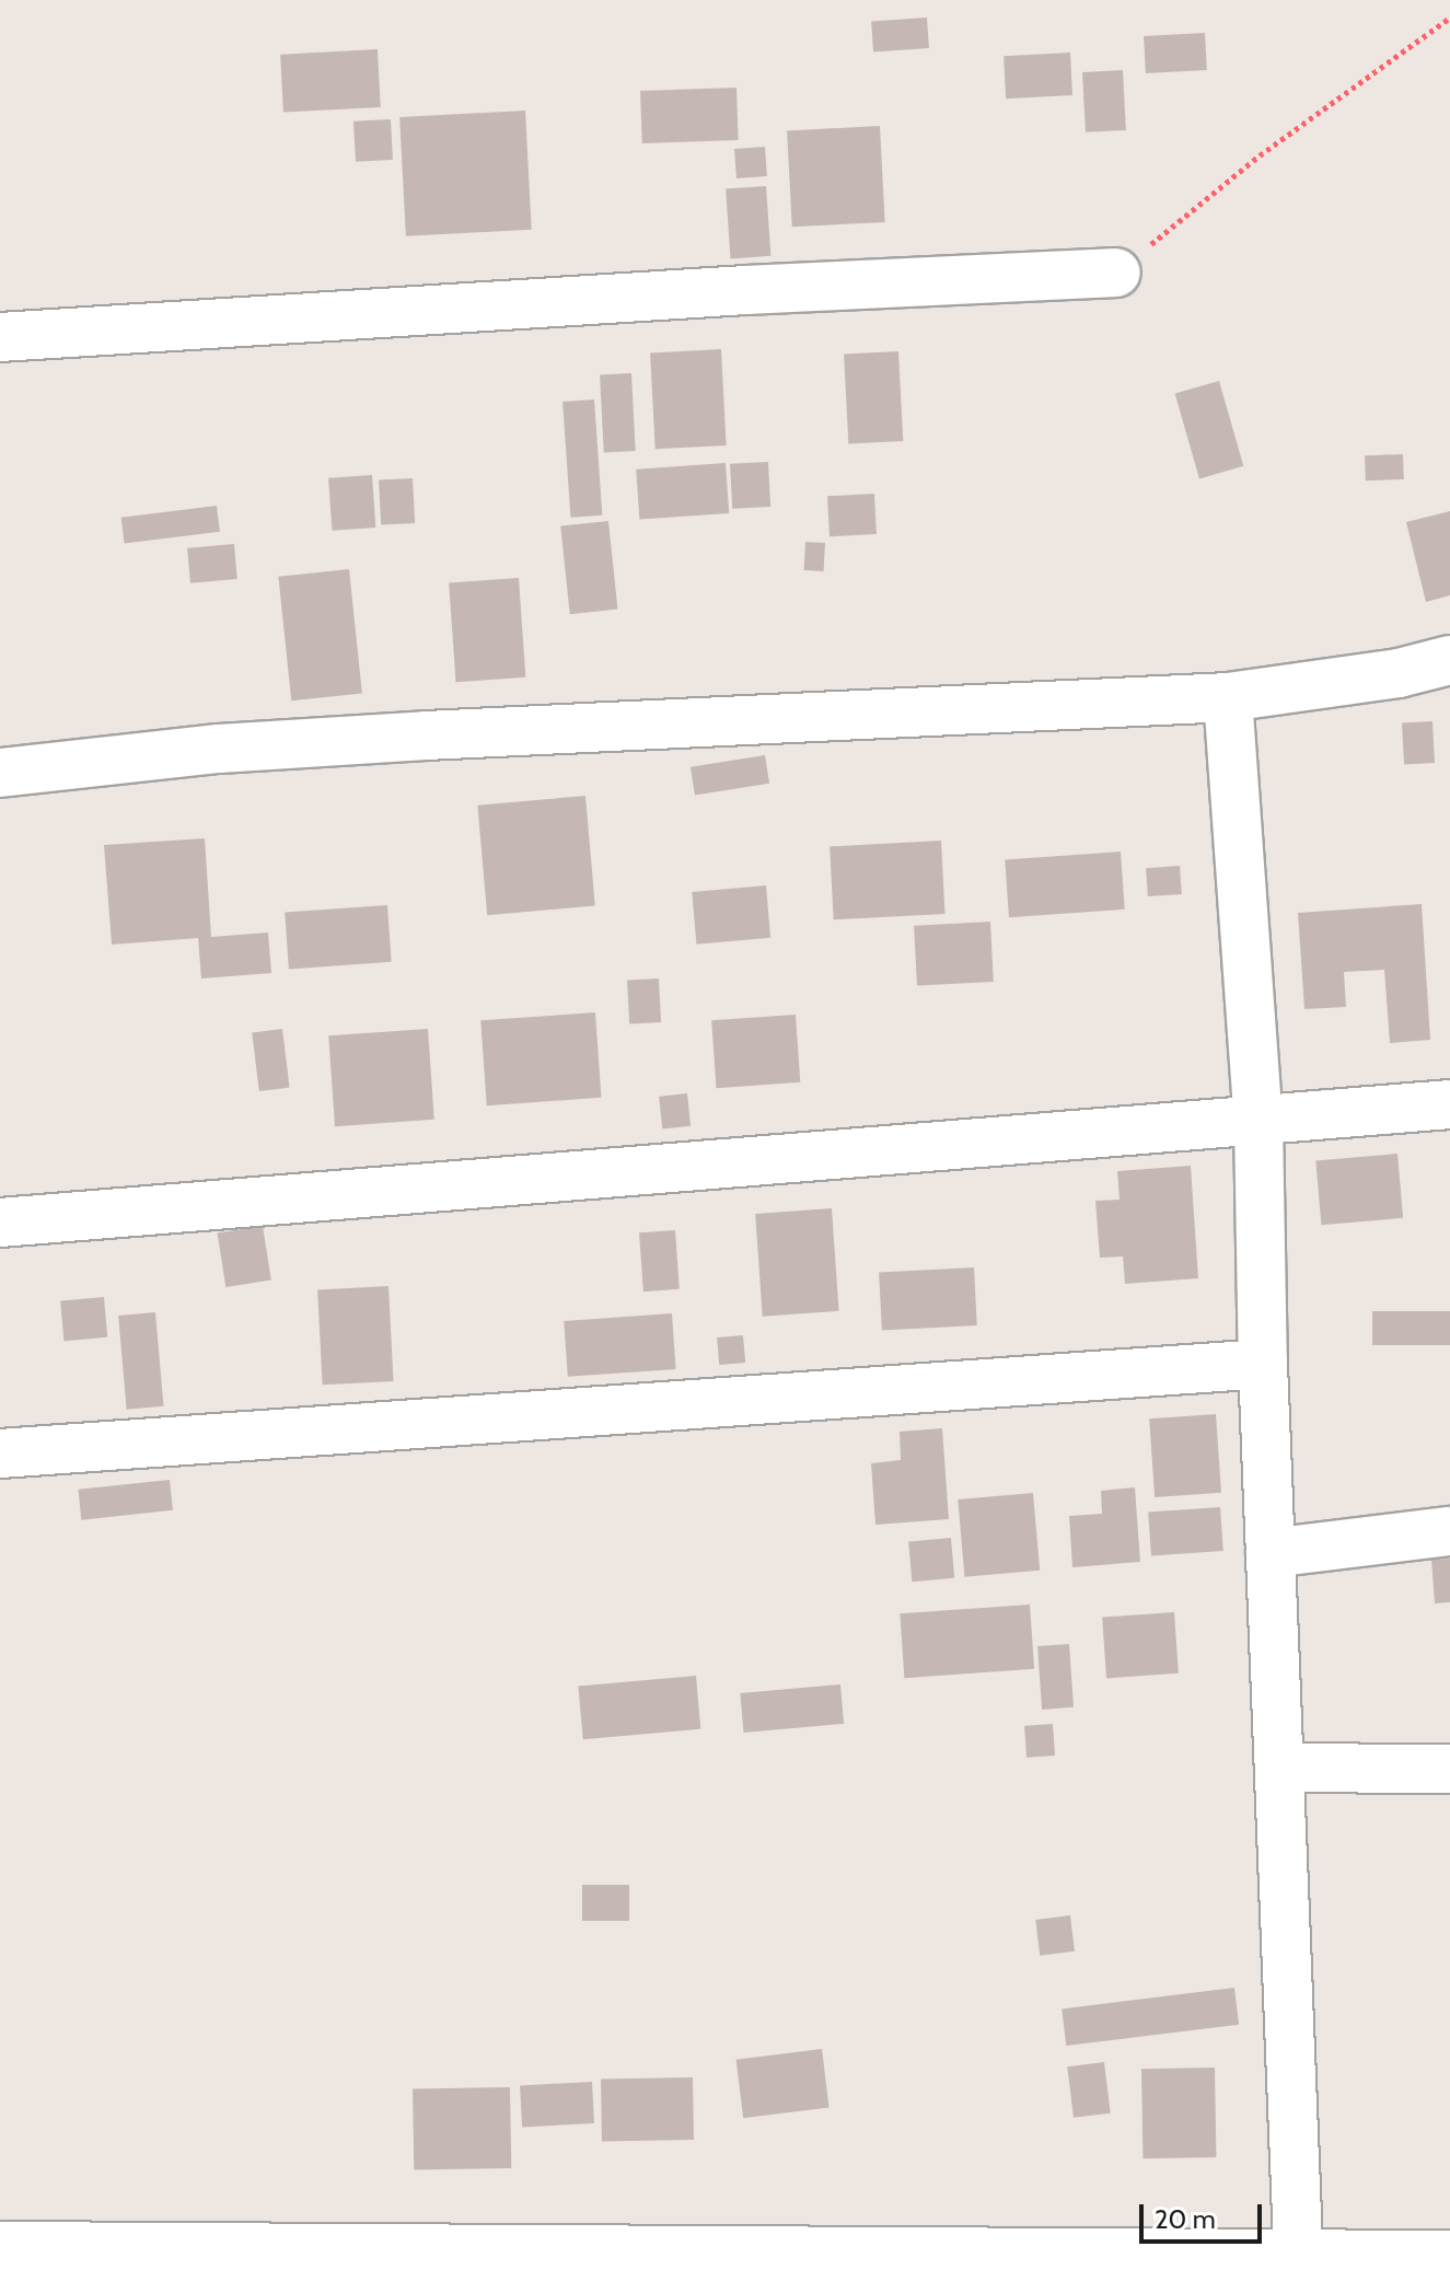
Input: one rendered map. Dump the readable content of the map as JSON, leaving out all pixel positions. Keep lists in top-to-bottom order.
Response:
{
  "scale_bar": "20 m"
}
